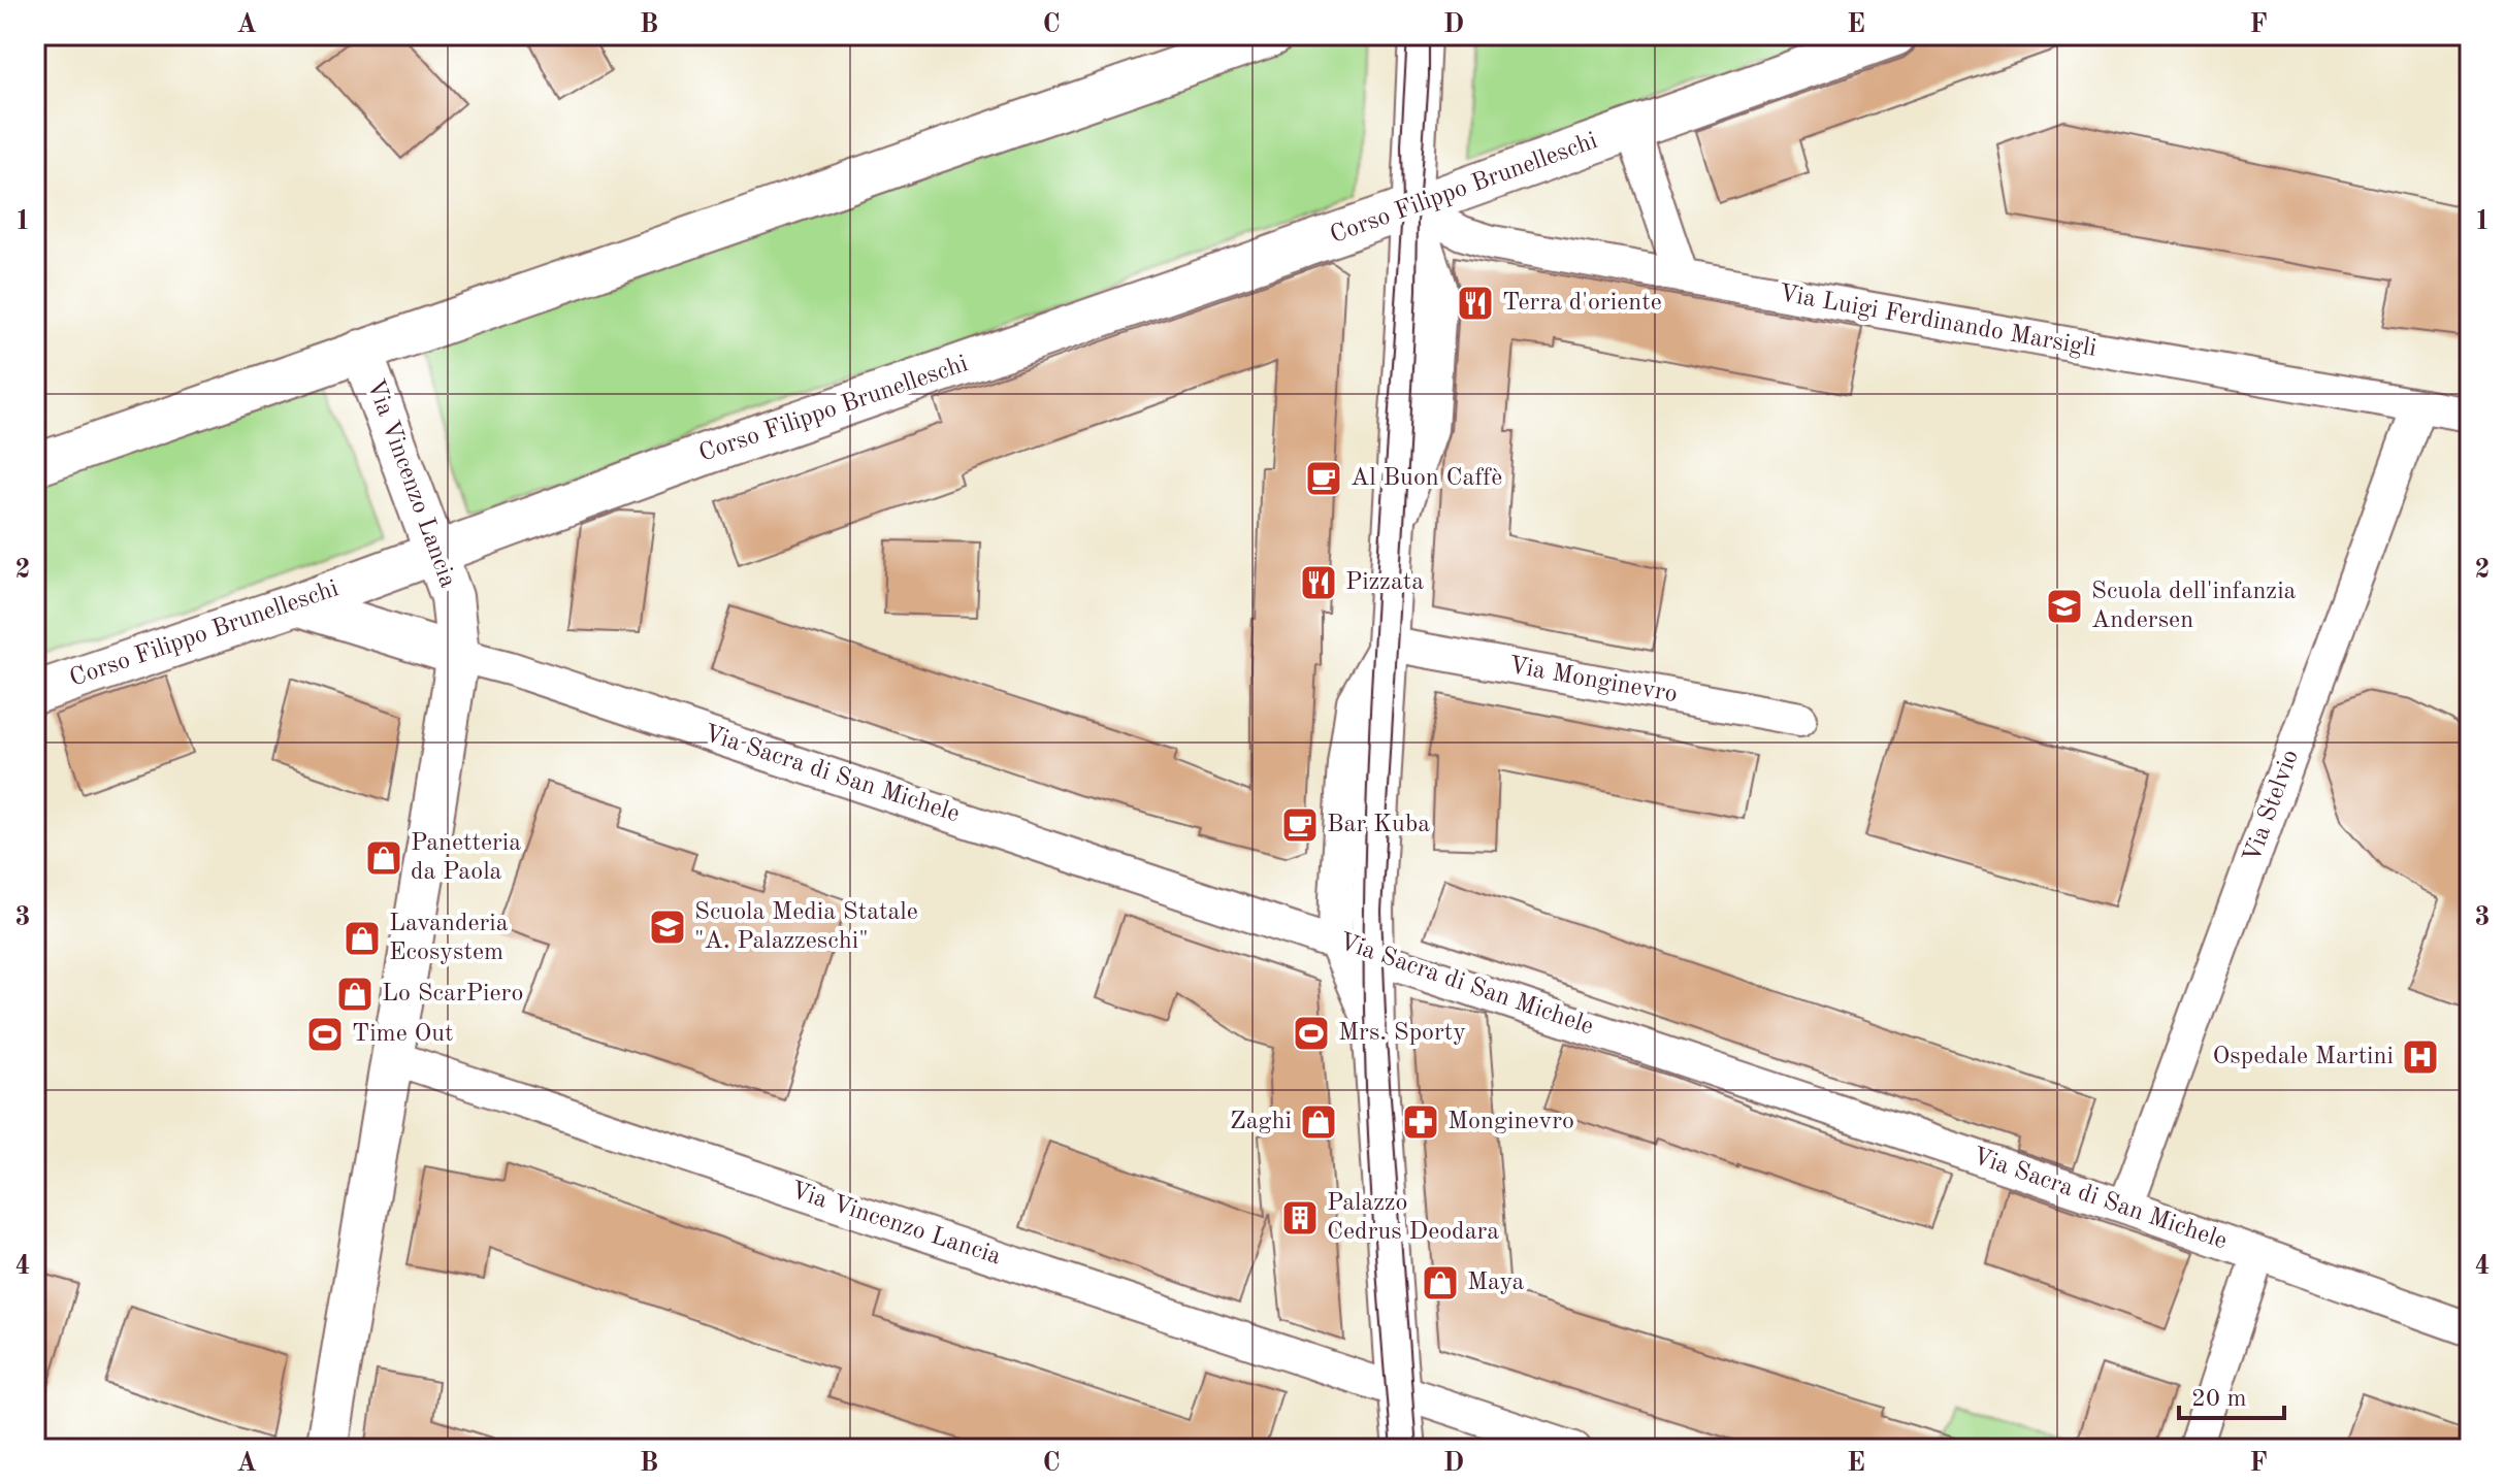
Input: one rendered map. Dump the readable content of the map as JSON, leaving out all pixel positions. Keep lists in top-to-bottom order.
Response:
{
  "streets": {
    "street": [
      "Corso Filippo Brunelleschi",
      "Via Luigi Ferdinando Marsigli",
      "Via Vincenzo Lancia",
      "Via Monginevro",
      "Via Sacra di San Michele",
      "Via Stelvio"
    ]
  },
  "crossings": [
    ["Corso Filippo Brunelleschi", "Via Luigi Ferdinando Marsigli"],
    ["Corso Filippo Brunelleschi", "Via Vincenzo Lancia"],
    ["Via Luigi Ferdinando Marsigli", "Via Stelvio"],
    ["Via Vincenzo Lancia", "Via Sacra di San Michele"],
    ["Via Sacra di San Michele", "Via Stelvio"]
  ],
  "places": {
    "restaurant": ["Terra d'oriente", "Pizzata"],
    "cafe": ["Al Buon Caffè", "Bar Kuba"],
    "school or university": ["Scuola dell'infanzia Andersen", "Scuola Media Statale \"A. Palazzeschi\""],
    "shop": [
      "Panetteria da Paola",
      "Lavanderia Ecosystem",
      "Lo ScarPiero",
      "Zaghi",
      "Maya"
    ],
    "sports": ["Mrs. Sporty", "Time Out"],
    "hospital": ["Ospedale Martini"],
    "pharmacy": ["Monginevro"],
    "building": ["Palazzo Cedrus Deodara"]
  },
  "scale_bar": "20 m",
  "grid": {
    "columns": [
      "A",
      "B",
      "C",
      "D",
      "E",
      "F"
    ],
    "rows": [
      "1",
      "2",
      "3",
      "4"
    ]
  }
}
